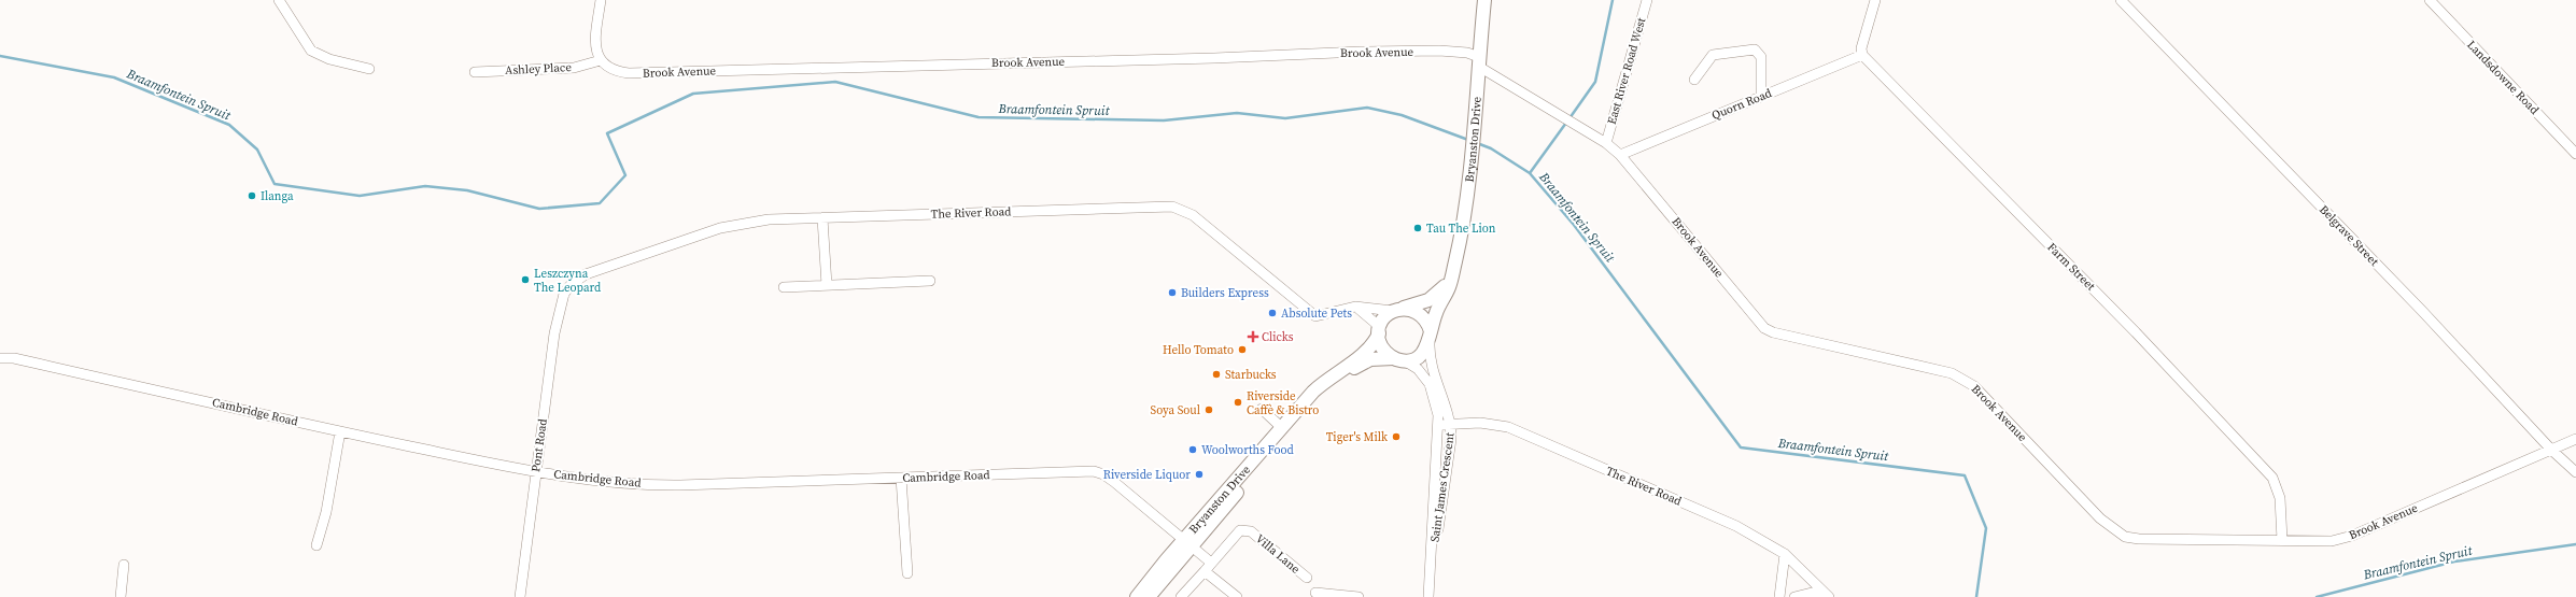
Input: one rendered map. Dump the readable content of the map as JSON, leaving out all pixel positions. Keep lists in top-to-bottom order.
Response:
{
  "streets": {
    "main road": ["Bryanston Drive"],
    "street": [
      "Brook Avenue",
      "Ashley Place",
      "East River Road West",
      "Landsdowne Road",
      "Quorn Road",
      "The River Road",
      "Belgrave Street",
      "Farm Street",
      "Cambridge Road",
      "Pont Road",
      "Saint James Crescent",
      "Villa Lane"
    ]
  },
  "crossings": [
    ["Brook Avenue", "Ashley Place"],
    ["Brook Avenue", "East River Road West"],
    ["Brook Avenue", "Quorn Road"],
    ["Brook Avenue", "Bryanston Drive"],
    ["Brook Avenue", "Belgrave Street"],
    ["Brook Avenue", "Farm Street"],
    ["Quorn Road", "Farm Street"],
    ["Bryanston Drive", "The River Road"],
    ["Bryanston Drive", "Cambridge Road"],
    ["Bryanston Drive", "Saint James Crescent"],
    ["The River Road", "Pont Road"],
    ["The River Road", "Saint James Crescent"],
    ["Cambridge Road", "Pont Road"]
  ],
  "water": ["Braamfontein Spruit"],
  "places": {
    "other": [
      "Ilanga",
      "Tau The Lion",
      "Leszczyna The Leopard",
      "Builders Express",
      "Absolute Pets",
      "Hello Tomato",
      "Starbucks",
      "Riverside Caffè & Bistro",
      "Soya Soul",
      "Tiger's Milk",
      "Woolworths Food",
      "Riverside Liquor"
    ],
    "health": ["Clicks"]
  }
}
